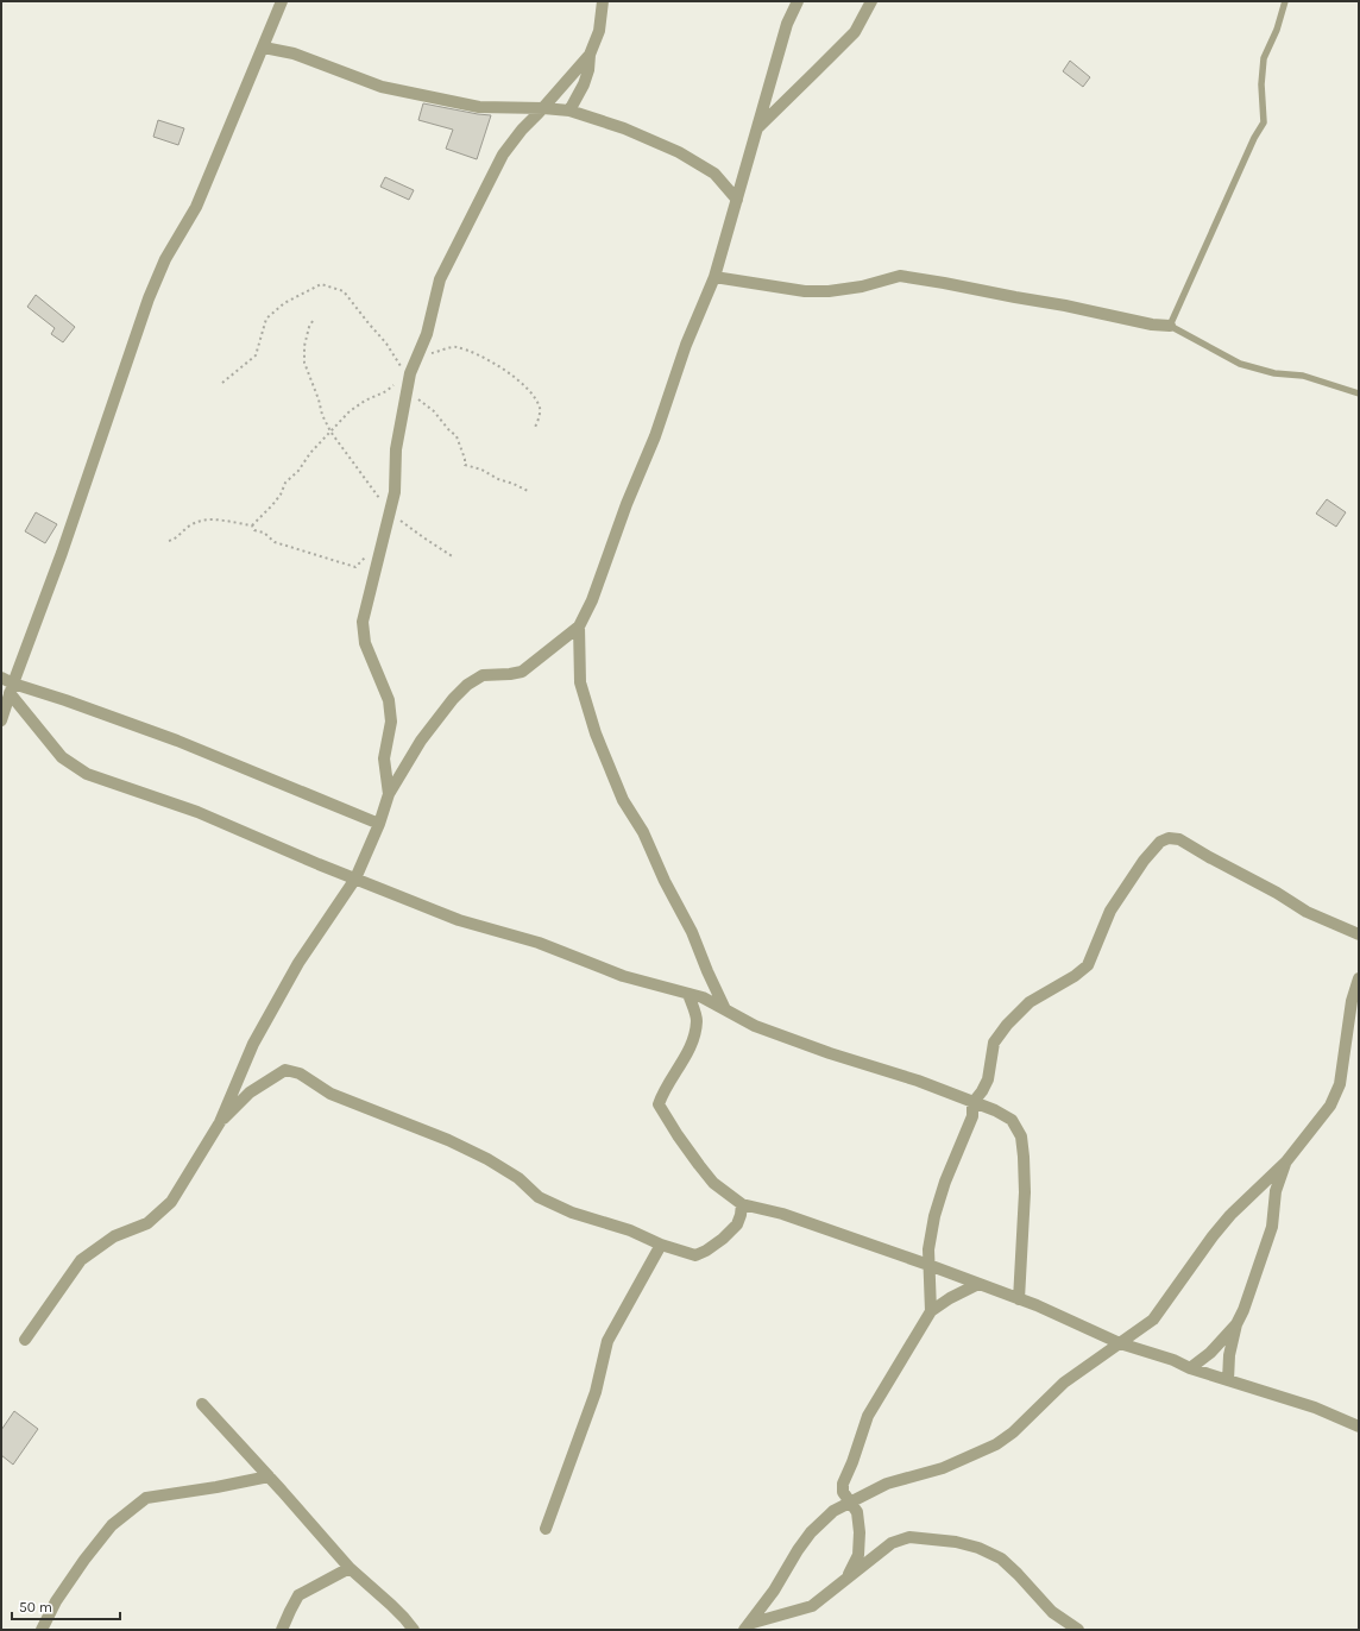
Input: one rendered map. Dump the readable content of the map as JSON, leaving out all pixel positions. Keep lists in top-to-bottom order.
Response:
{
  "scale_bar": "50 m"
}
